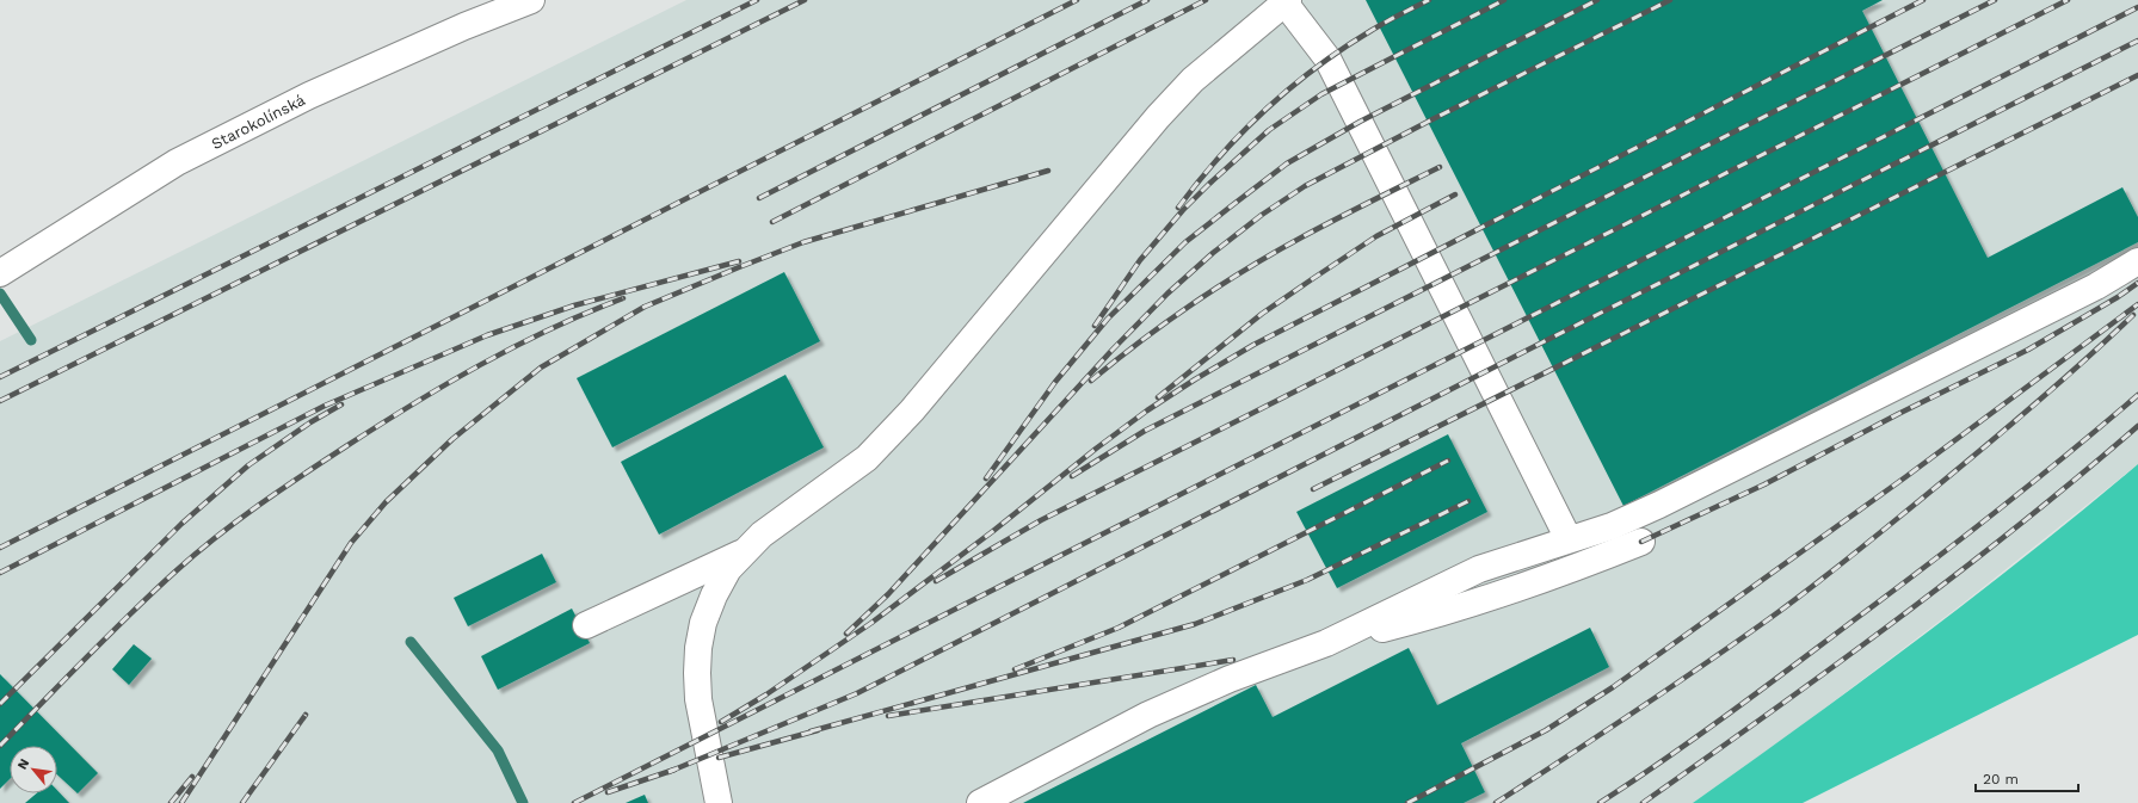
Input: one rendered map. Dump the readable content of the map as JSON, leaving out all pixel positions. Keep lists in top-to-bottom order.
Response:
{
  "streets": {
    "street": ["Starokolínská"]
  },
  "scale_bar": "20 m",
  "north": "top left"
}
